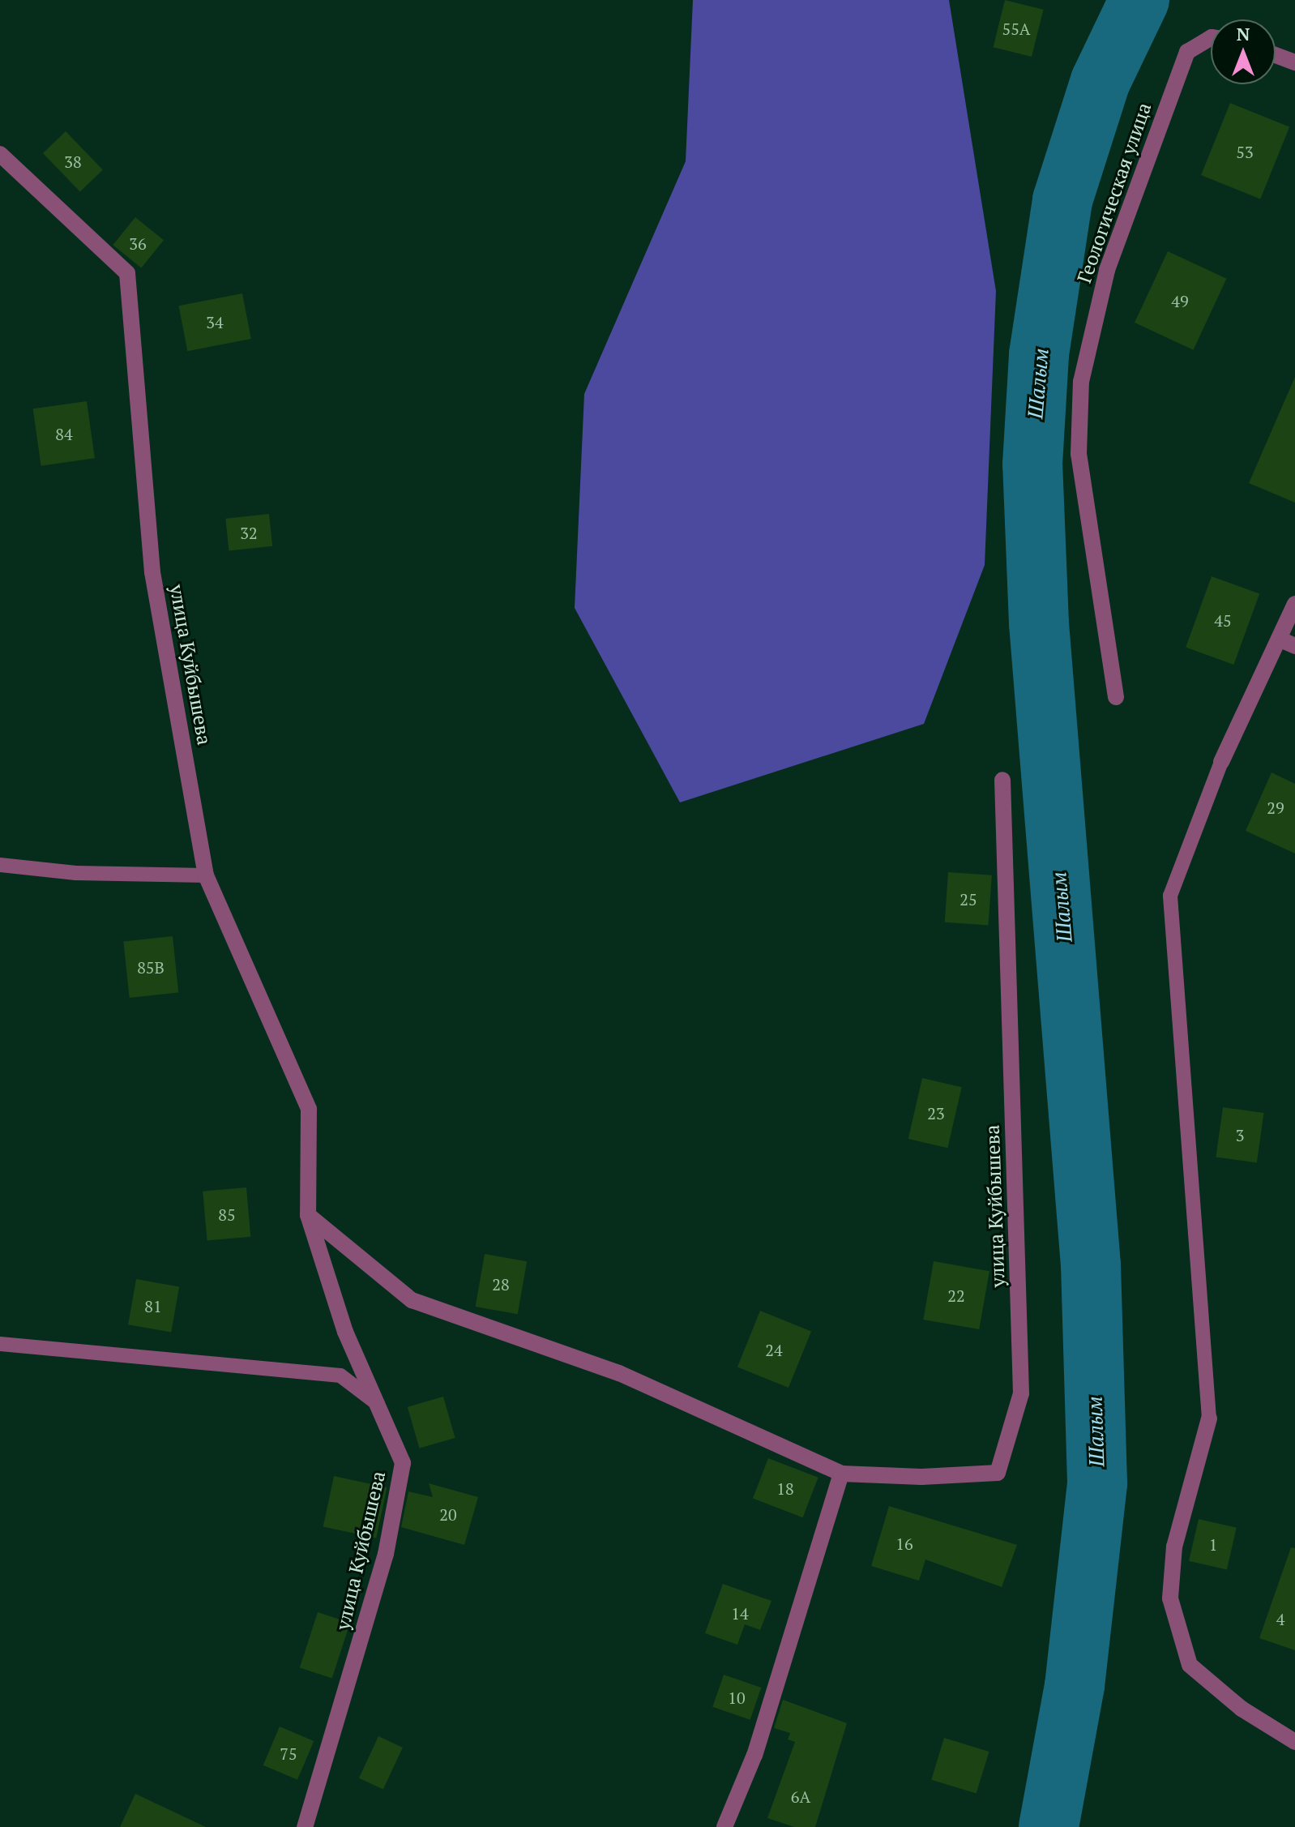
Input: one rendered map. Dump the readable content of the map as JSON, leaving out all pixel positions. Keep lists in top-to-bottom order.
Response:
{
  "streets": {
    "street": ["Геологическая улица", "улица Куйбышева"]
  },
  "water": ["Шалым"],
  "house_numbers": [
    "55А",
    "53",
    "38",
    "36",
    "49",
    "34",
    "84",
    "32",
    "45",
    "29",
    "25",
    "85В",
    "23",
    "3",
    "85",
    "28",
    "22",
    "81",
    "24",
    "18",
    "20",
    "16",
    "1",
    "14",
    "4",
    "10",
    "75",
    "6А"
  ],
  "north": "top"
}
